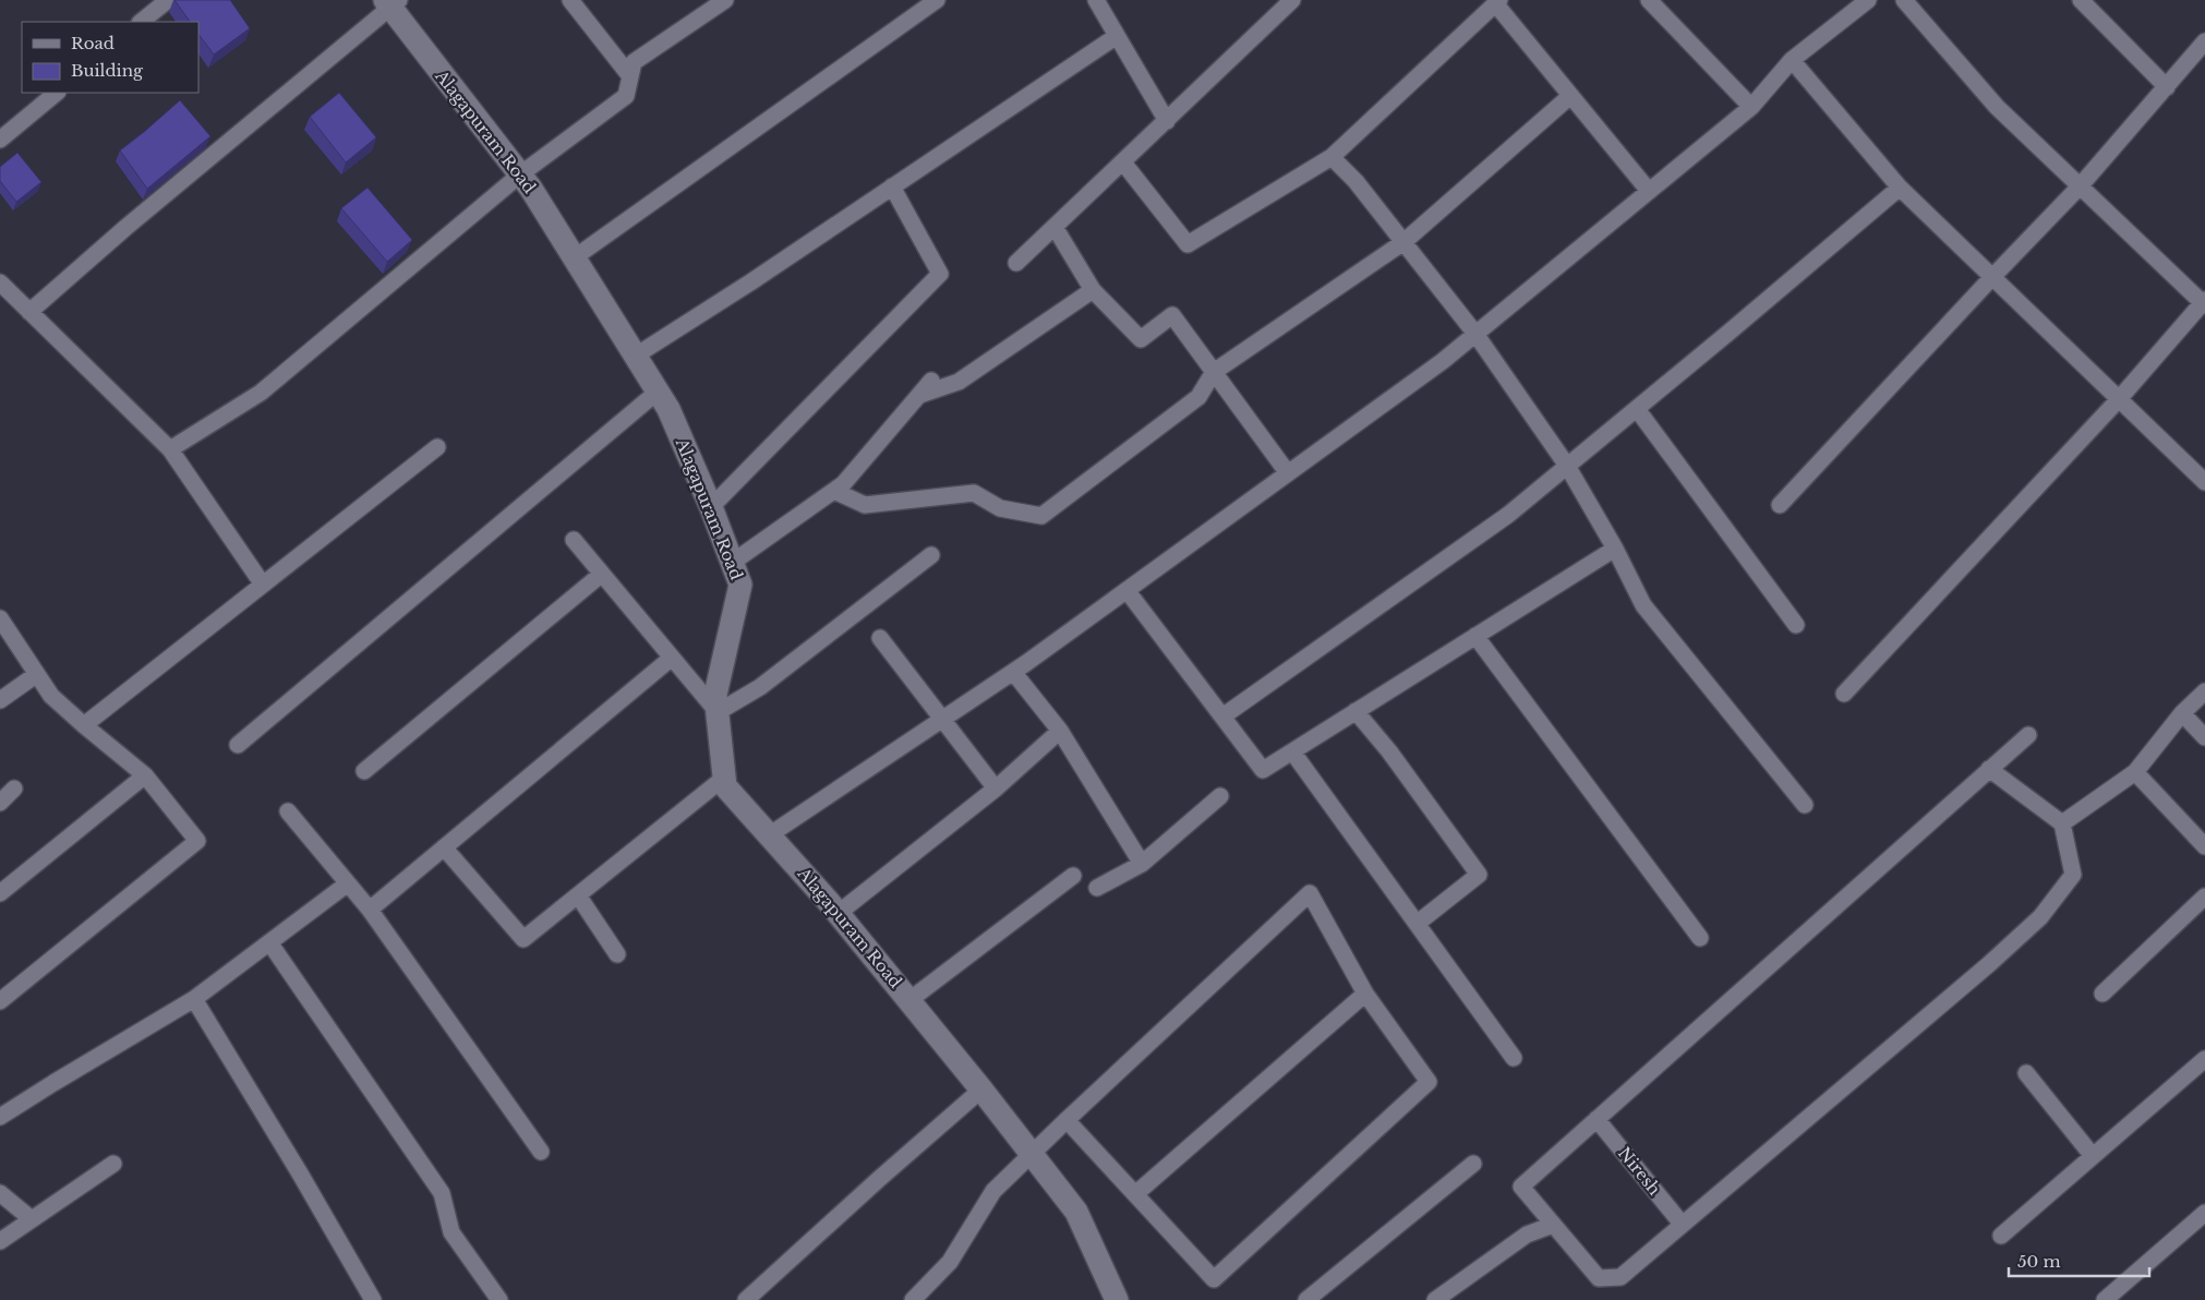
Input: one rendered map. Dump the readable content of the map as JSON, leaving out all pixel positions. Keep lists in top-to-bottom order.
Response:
{
  "streets": {
    "main road": ["Alagapuram Road"],
    "street": ["Niresh"]
  },
  "legend": ["Road", "Building"],
  "scale_bar": "50 m"
}
